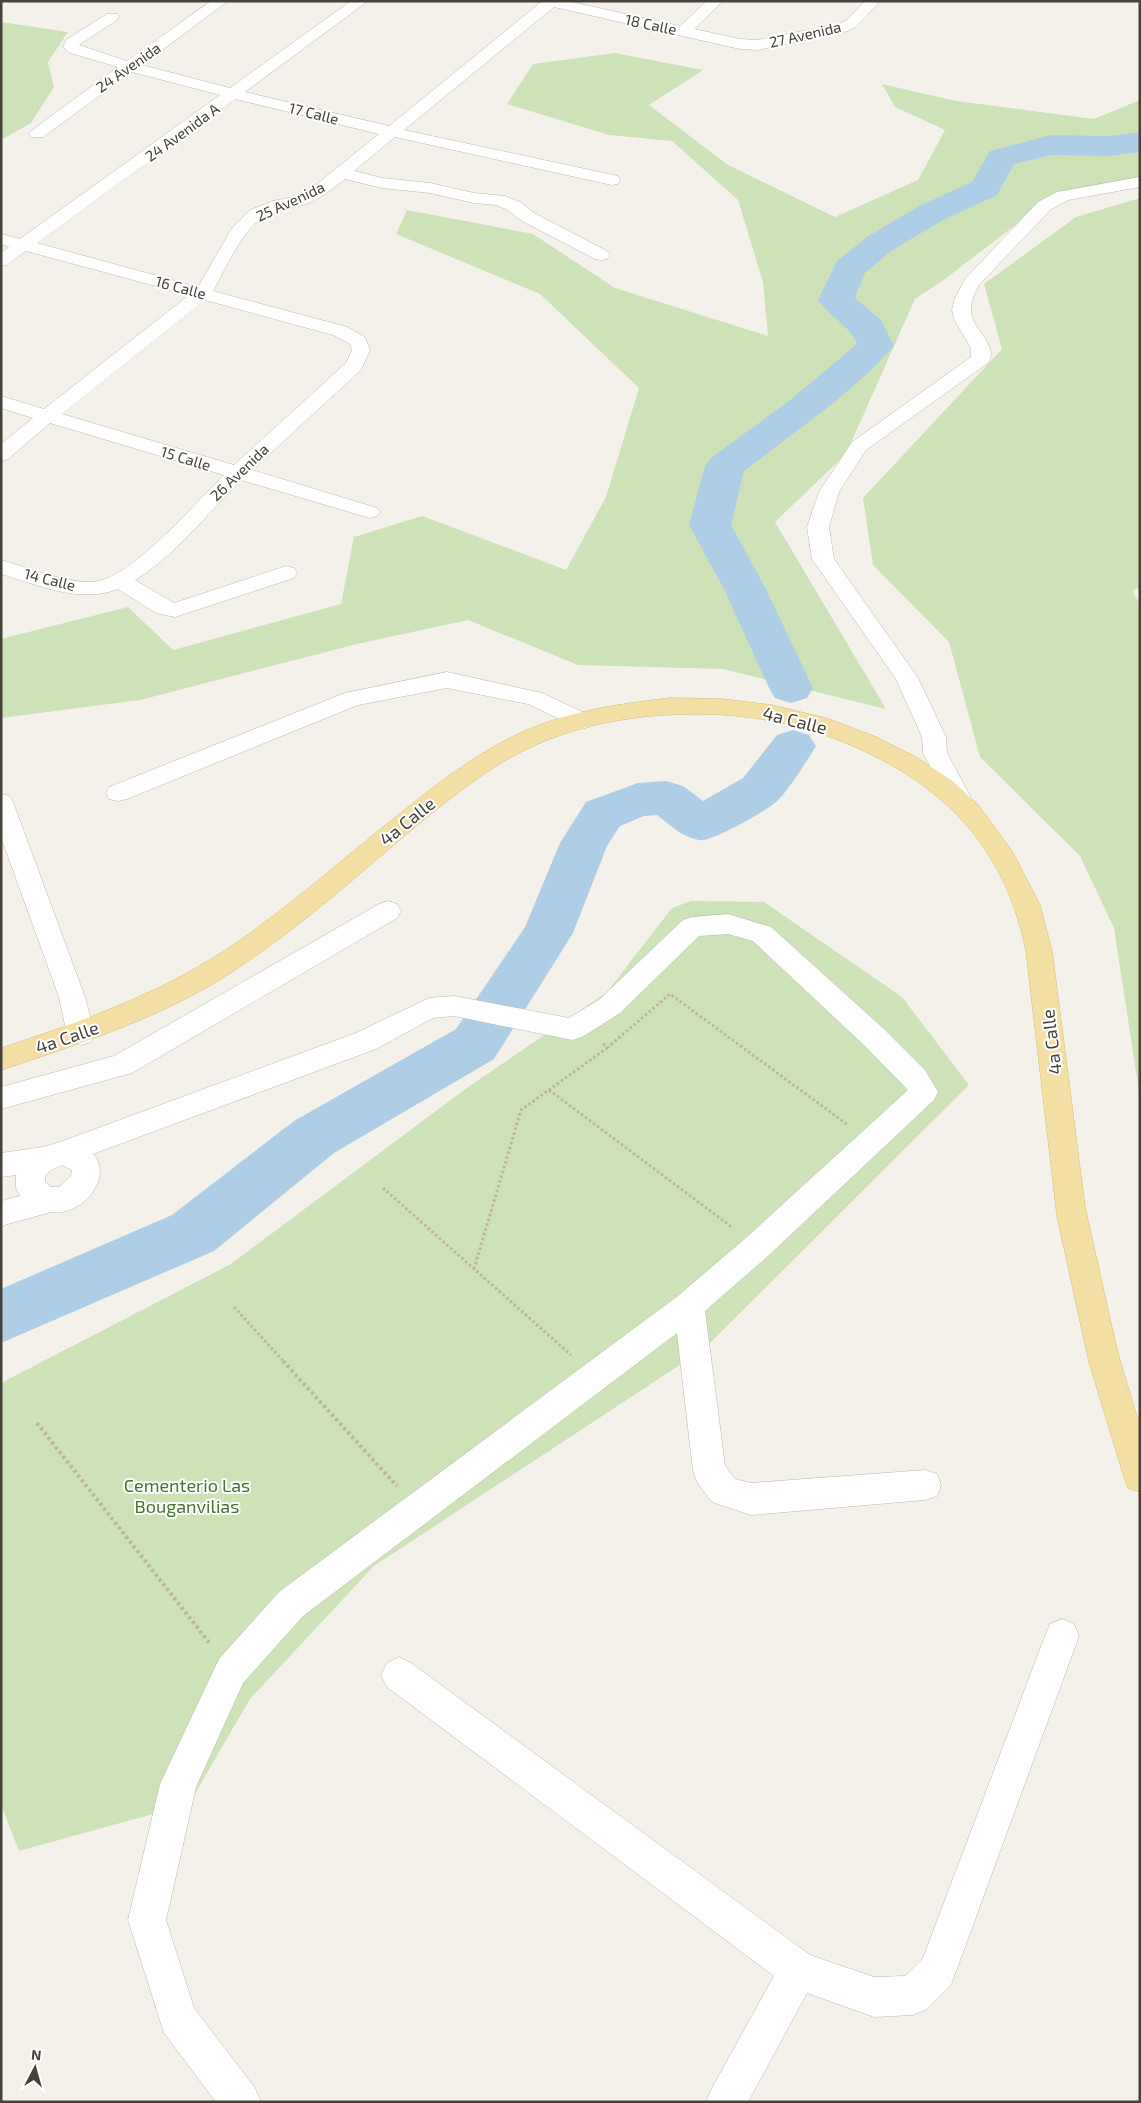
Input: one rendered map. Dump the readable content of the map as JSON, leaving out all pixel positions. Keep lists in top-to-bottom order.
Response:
{
  "streets": {
    "main road": ["4a Calle"],
    "street": [
      "18 Calle",
      "27 Avenida",
      "24 Avenida",
      "17 Calle",
      "24 Avenida A",
      "25 Avenida",
      "16 Calle",
      "15 Calle",
      "26 Avenida",
      "14 Calle"
    ]
  },
  "crossings": [
    ["18 Calle", "27 Avenida"],
    ["18 Calle", "25 Avenida"],
    ["24 Avenida", "17 Calle"],
    ["17 Calle", "24 Avenida A"],
    ["17 Calle", "25 Avenida"],
    ["24 Avenida A", "16 Calle"],
    ["25 Avenida", "16 Calle"],
    ["25 Avenida", "15 Calle"],
    ["16 Calle", "26 Avenida"],
    ["15 Calle", "26 Avenida"],
    ["26 Avenida", "14 Calle"]
  ],
  "parks": ["Cementerio Las Bouganvilias"],
  "north": "top"
}
